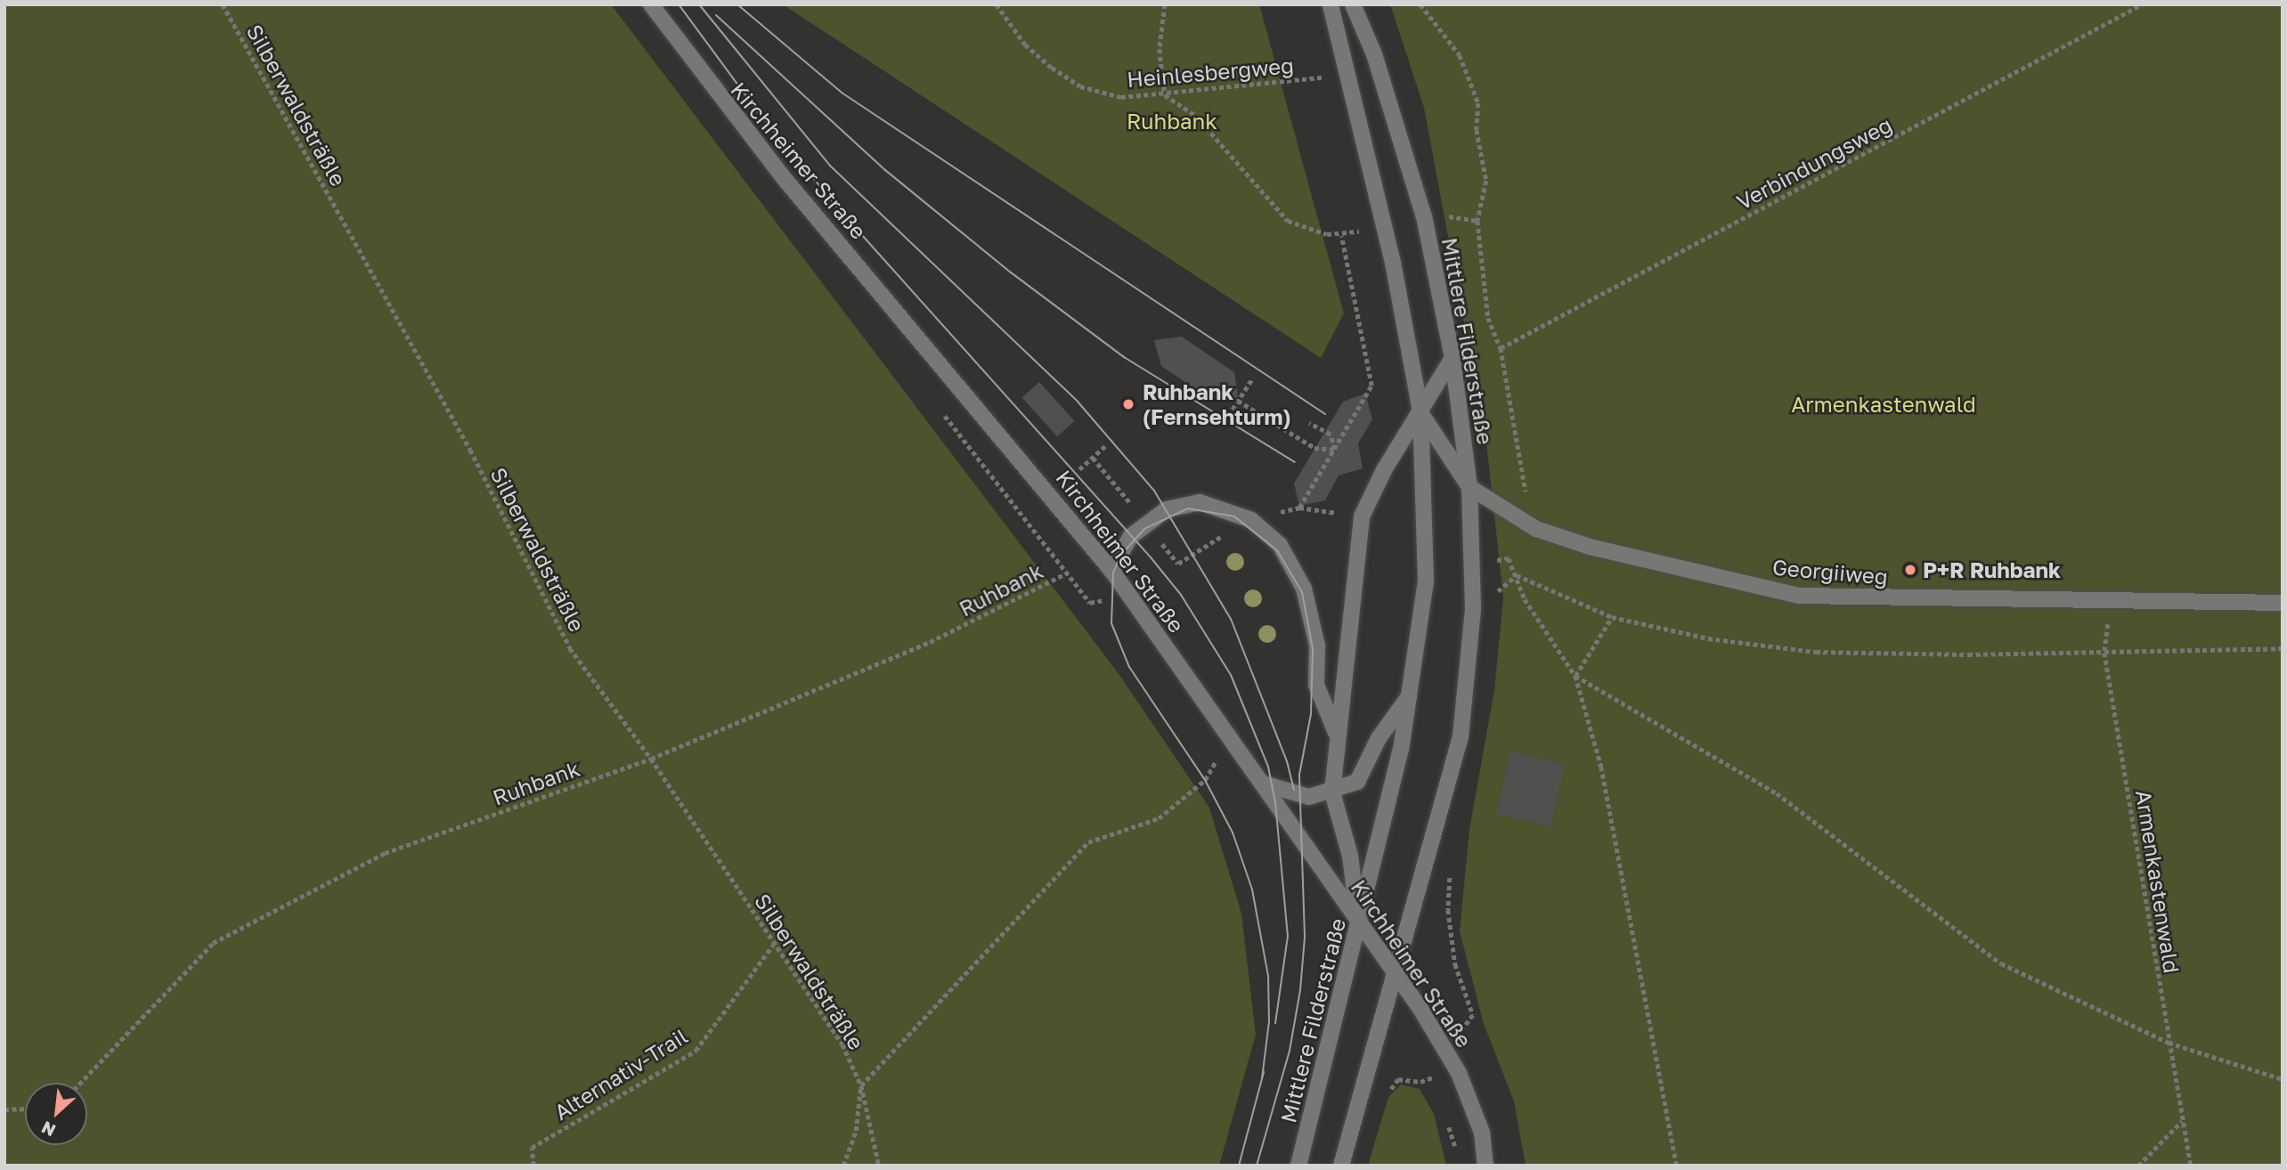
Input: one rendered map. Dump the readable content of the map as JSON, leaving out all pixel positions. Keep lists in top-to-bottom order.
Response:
{
  "streets": {
    "main road": ["Kirchheimer Straße", "Mittlere Filderstraße", "Georgiiweg"],
    "path": [
      "Heinlesbergweg",
      "Silberwaldsträßle",
      "Verbindungsweg",
      "Ruhbank",
      "Armenkastenwald",
      "Alternativ-Trail"
    ]
  },
  "crossings": [
    ["Heinlesbergweg", "Mittlere Filderstraße"],
    ["Silberwaldsträßle", "Ruhbank"],
    ["Silberwaldsträßle", "Alternativ-Trail"],
    ["Kirchheimer Straße", "Mittlere Filderstraße"],
    ["Mittlere Filderstraße", "Georgiiweg"],
    ["Georgiiweg", "Armenkastenwald"]
  ],
  "parks": ["Ruhbank", "Armenkastenwald"],
  "places": ["Ruhbank (Fernsehturm)", "P+R Ruhbank"],
  "north": "bottom left"
}
